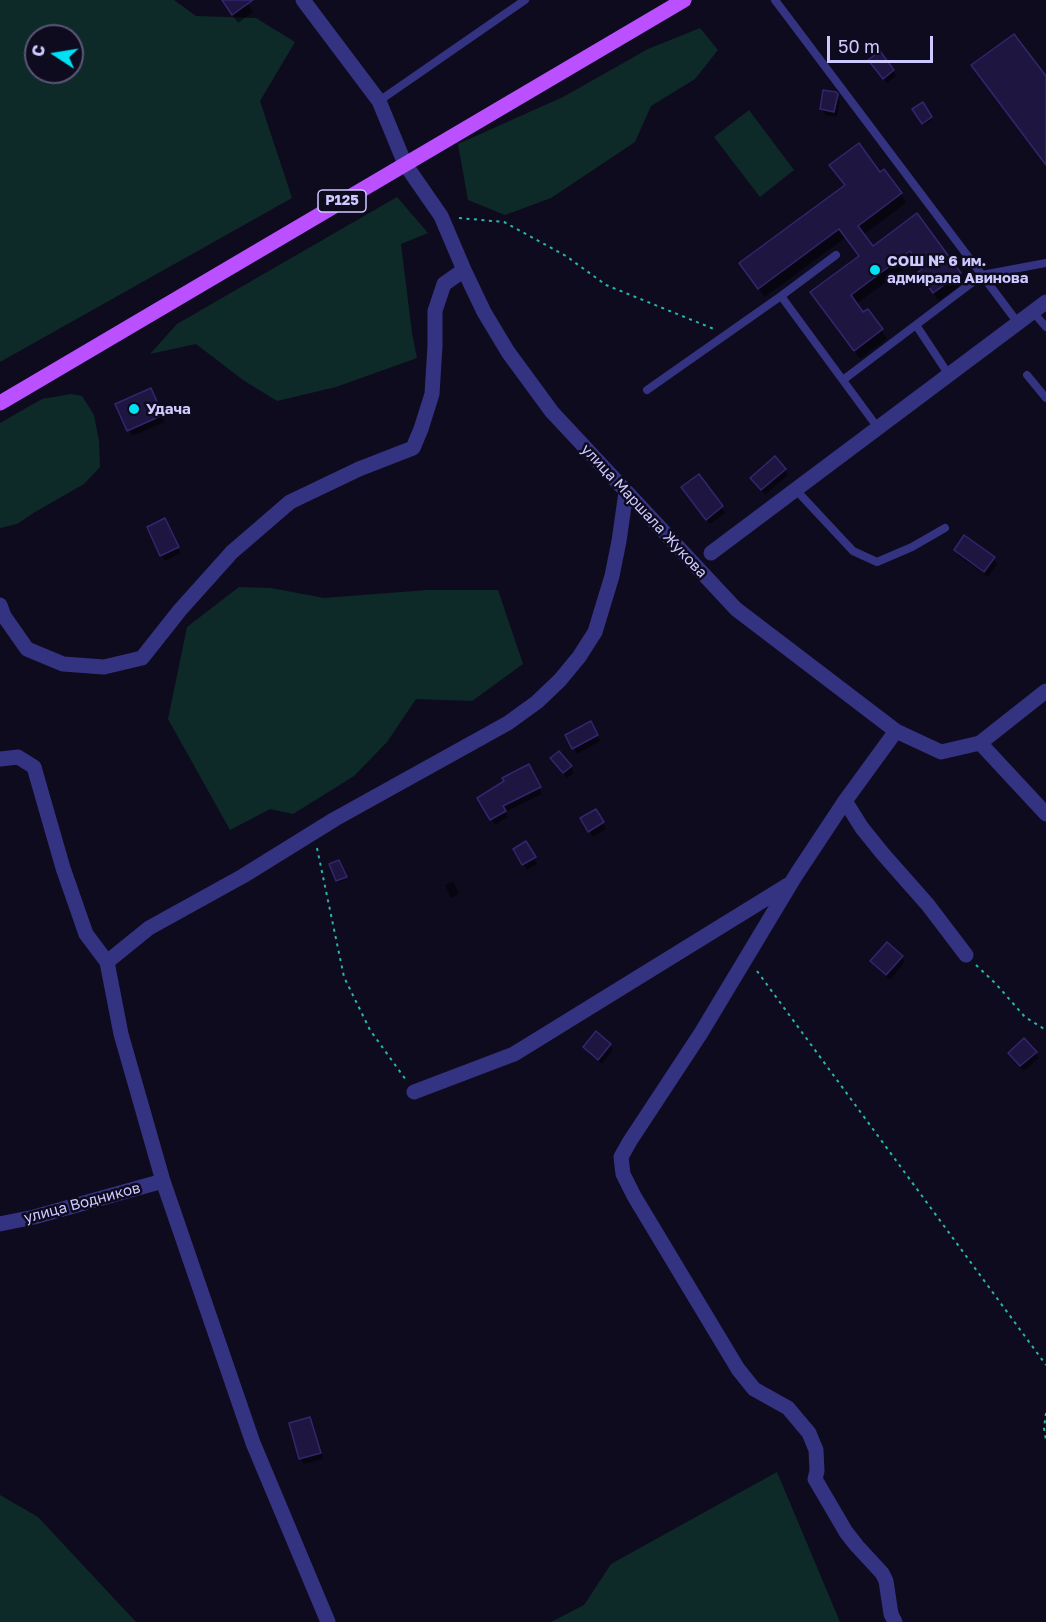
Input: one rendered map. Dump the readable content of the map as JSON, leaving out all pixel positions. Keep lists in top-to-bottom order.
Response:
{
  "streets": {
    "main road": ["Р125"],
    "street": ["улица Маршала Жукова", "улица Водников"]
  },
  "crossings": [
    ["Р125", "улица Маршала Жукова"]
  ],
  "places": ["СОШ № 6 им. адмирала Авинова", "Удача"],
  "scale_bar": "50 m",
  "north": "left"
}
